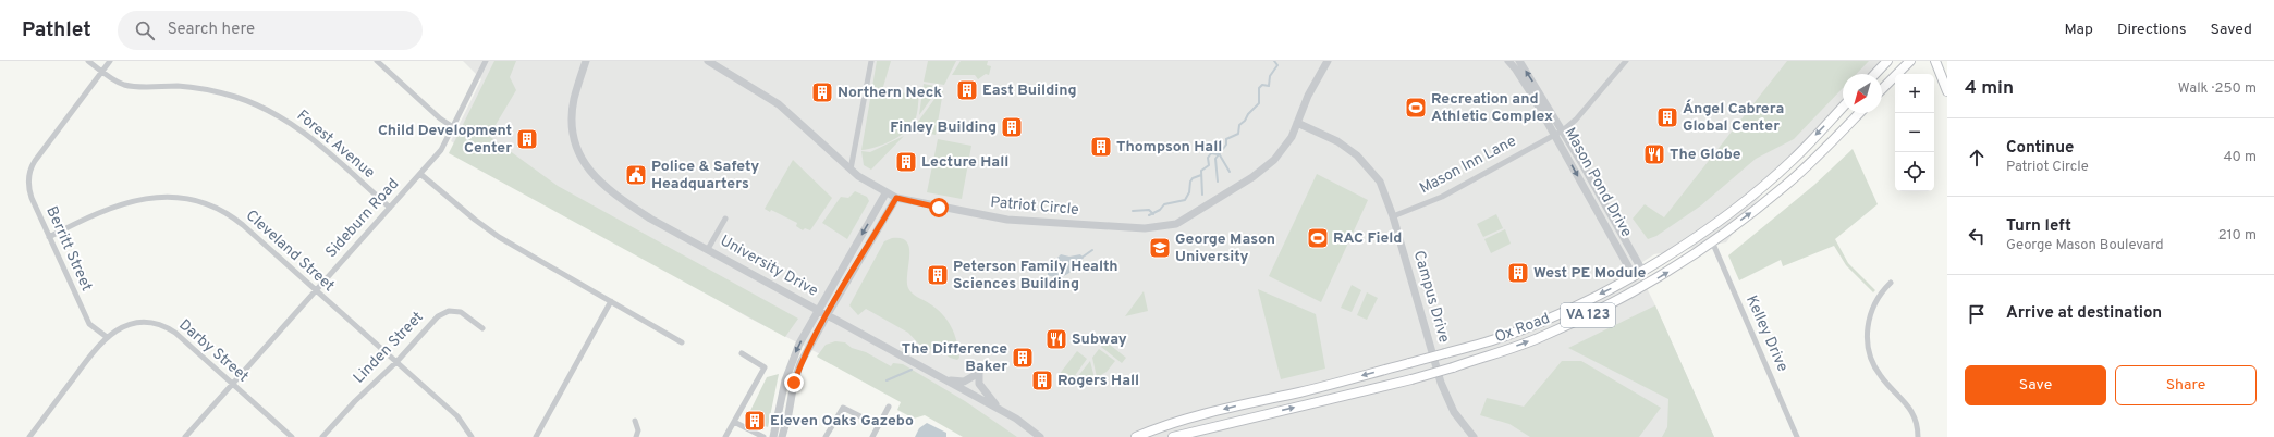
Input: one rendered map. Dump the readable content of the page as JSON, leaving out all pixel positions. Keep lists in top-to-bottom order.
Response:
{
  "streets": {
    "main road": ["VA 123", "Ox Road"],
    "street": [
      "Forest Avenue",
      "Mason Inn Lane",
      "Mason Pond Drive",
      "Patriot Circle",
      "Sideburn Road",
      "Berritt Street",
      "Cleveland Street",
      "University Drive",
      "Campus Drive",
      "Kelley Drive",
      "Linden Street",
      "Darby Street"
    ]
  },
  "crossings": [
    ["Forest Avenue", "Sideburn Road"],
    ["Forest Avenue", "Berritt Street"],
    ["Mason Inn Lane", "Mason Pond Drive"],
    ["Mason Inn Lane", "Campus Drive"],
    ["Mason Pond Drive", "Ox Road"],
    ["Patriot Circle", "Campus Drive"],
    ["Sideburn Road", "Cleveland Street"],
    ["Sideburn Road", "Darby Street"],
    ["Berritt Street", "Cleveland Street"],
    ["Berritt Street", "Darby Street"],
    ["Cleveland Street", "Linden Street"],
    ["Ox Road", "Kelley Drive"]
  ],
  "places": {
    "building": [
      "East Building",
      "Northern Neck",
      "Ángel Cabrera Global Center",
      "Finley Building",
      "Child Development Center",
      "Thompson Hall",
      "Lecture Hall",
      "West PE Module",
      "Peterson Family Health Sciences Building",
      "The Difference Baker",
      "Rogers Hall",
      "Eleven Oaks Gazebo"
    ],
    "sports": ["Recreation and Athletic Complex", "RAC Field"],
    "restaurant": ["The Globe", "Subway"],
    "public building": ["Police & Safety Headquarters"],
    "school or university": ["George Mason University"]
  },
  "north": "bottom left",
  "page": {
    "header": "Pathlet",
    "search": "Search here",
    "nav": ["Map", "Directions", "Saved"],
    "heading": ["4 min", "Walk · 250 m"],
    "map_buttons": ["+", "−"],
    "list": [
      ["Continue", "Patriot Circle", "40 m"],
      ["Turn left", "George Mason Boulevard", "210 m"],
      "Arrive at destination"
    ],
    "buttons": ["Save", "Share"]
  }
}
